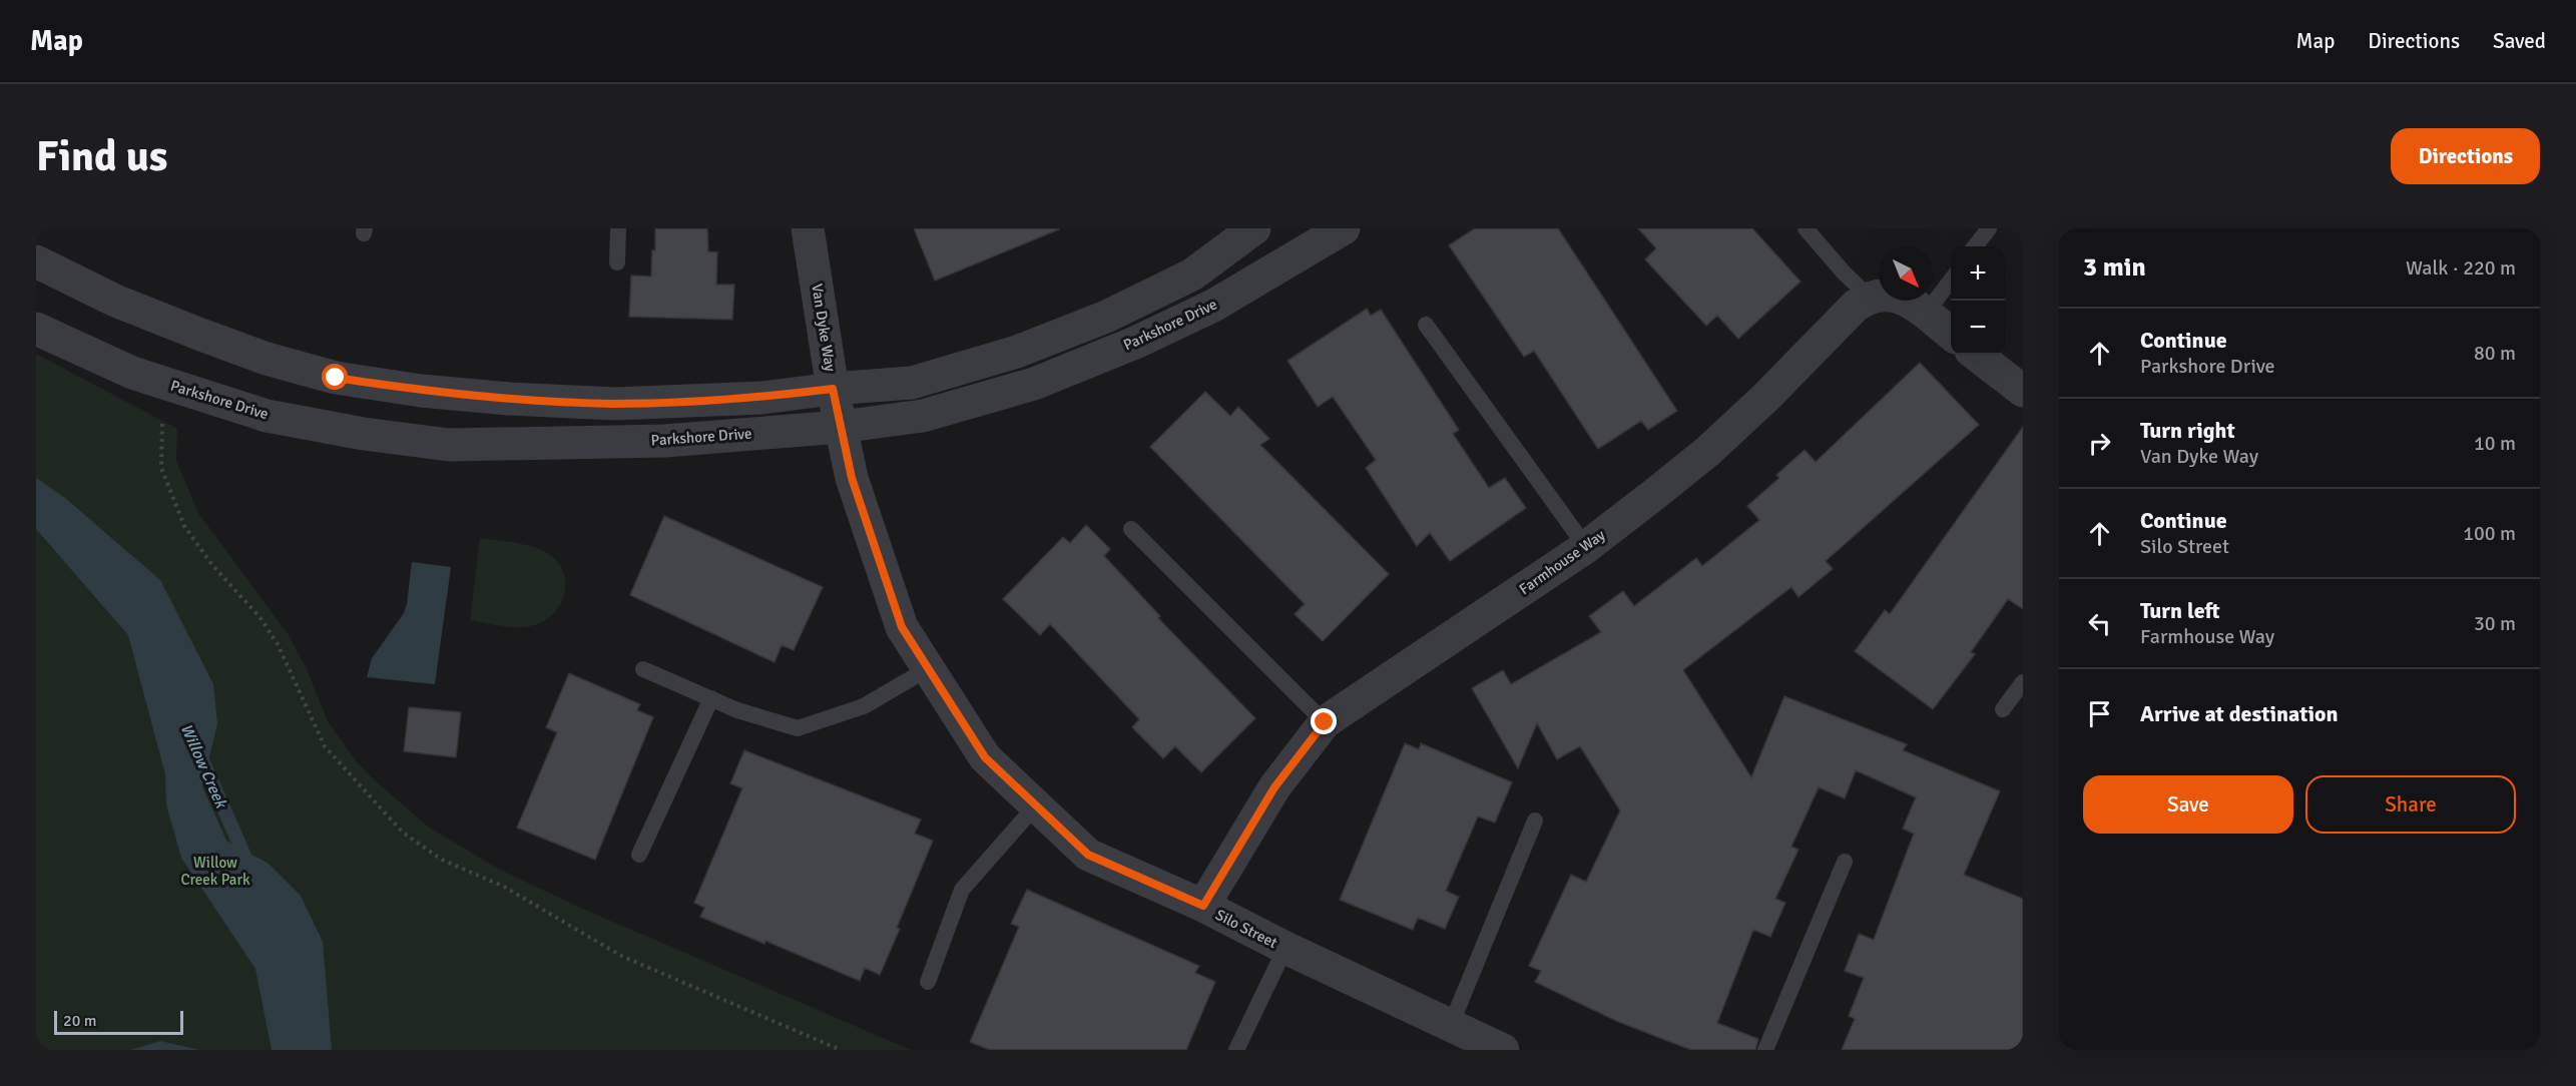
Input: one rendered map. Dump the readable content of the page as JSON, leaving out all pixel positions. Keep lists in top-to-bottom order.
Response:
{
  "streets": {
    "street": [
      "Parkshore Drive",
      "Van Dyke Way",
      "Farmhouse Way",
      "Silo Street"
    ]
  },
  "crossings": [
    ["Parkshore Drive", "Van Dyke Way"],
    ["Parkshore Drive", "Silo Street"],
    ["Van Dyke Way", "Silo Street"],
    ["Farmhouse Way", "Silo Street"]
  ],
  "water": ["Willow Creek"],
  "parks": ["Willow Creek Park"],
  "scale_bar": "20 m",
  "north": "bottom right",
  "page": {
    "header": "Map",
    "nav": ["Map", "Directions", "Saved"],
    "buttons": [
      "Directions",
      ["Save", "Share"]
    ],
    "title": "Find us",
    "heading": ["3 min", "Walk · 220 m"],
    "map_buttons": ["+", "−"],
    "list": [
      ["Continue", "Parkshore Drive", "80 m"],
      ["Turn right", "Van Dyke Way", "10 m"],
      ["Continue", "Silo Street", "100 m"],
      ["Turn left", "Farmhouse Way", "30 m"],
      "Arrive at destination"
    ],
    "scale": "20 m"
  }
}
